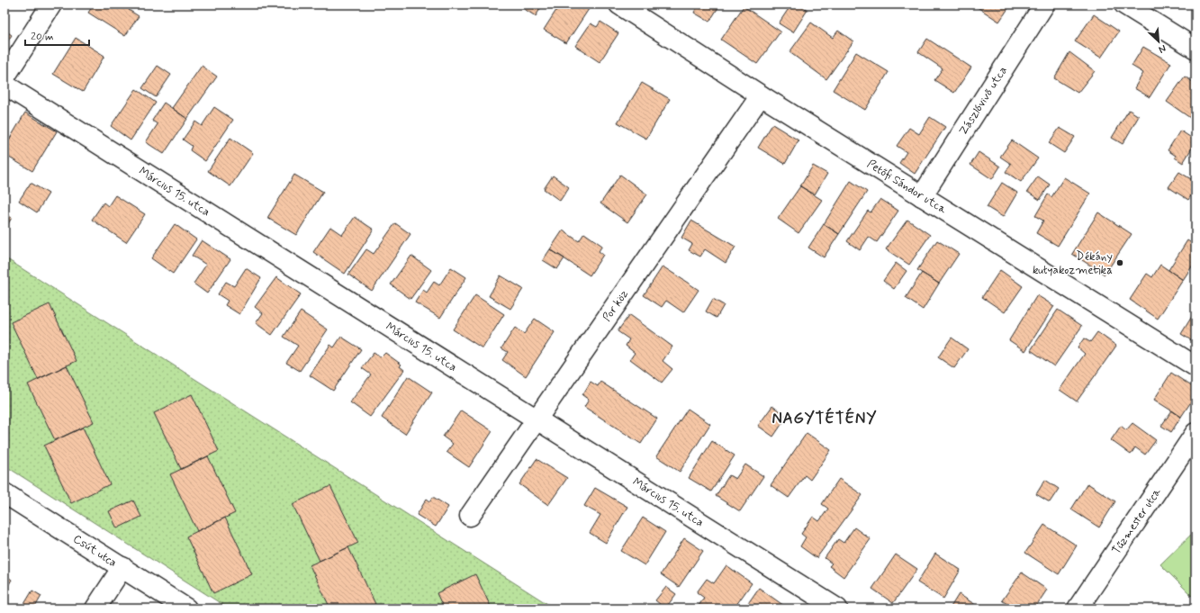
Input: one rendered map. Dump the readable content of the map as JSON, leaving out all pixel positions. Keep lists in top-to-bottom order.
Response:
{
  "streets": {
    "street": [
      "Zászlóvivő utca",
      "Petőfi Sándor utca",
      "Március 15. utca",
      "Por köz",
      "Tűzmester utca",
      "Csút utca"
    ]
  },
  "crossings": [
    ["Zászlóvivő utca", "Petőfi Sándor utca"],
    ["Petőfi Sándor utca", "Por köz"],
    ["Március 15. utca", "Por köz"]
  ],
  "districts": ["NAGYTÉTÉNY"],
  "places": ["Dékány kutyakozmetika"],
  "scale_bar": "20 m",
  "north": "bottom right"
}
